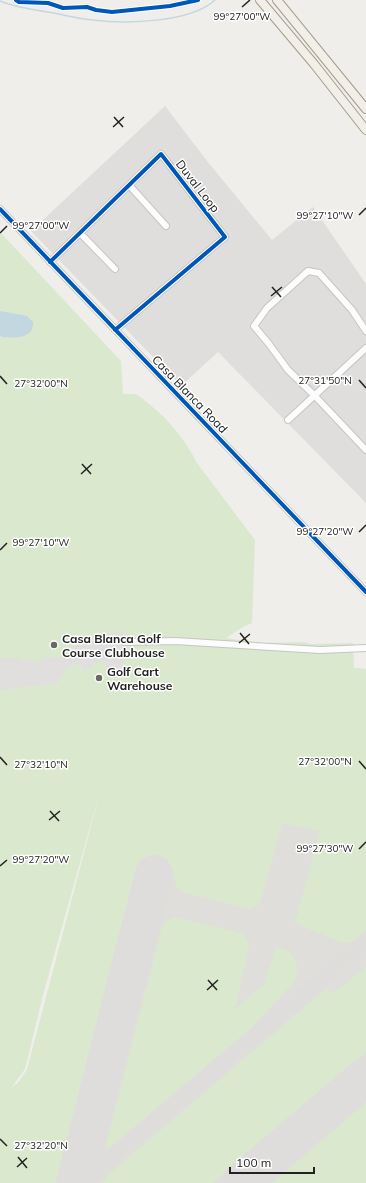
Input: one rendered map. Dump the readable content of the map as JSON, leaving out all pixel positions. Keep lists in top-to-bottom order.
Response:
{
  "streets": {
    "street": ["Duval Loop", "Casa Blanca Road"]
  },
  "crossings": [
    ["Duval Loop", "Casa Blanca Road"]
  ],
  "places": ["Casa Blanca Golf Course Clubhouse", "Golf Cart Warehouse"],
  "scale_bar": "100 m",
  "coordinates": [
    "99°27'00\"W",
    "99°27'10\"W",
    "27°31'50\"N",
    "27°32'00\"N",
    "99°27'20\"W",
    "27°32'10\"N",
    "99°27'30\"W",
    "27°32'20\"N"
  ]
}
